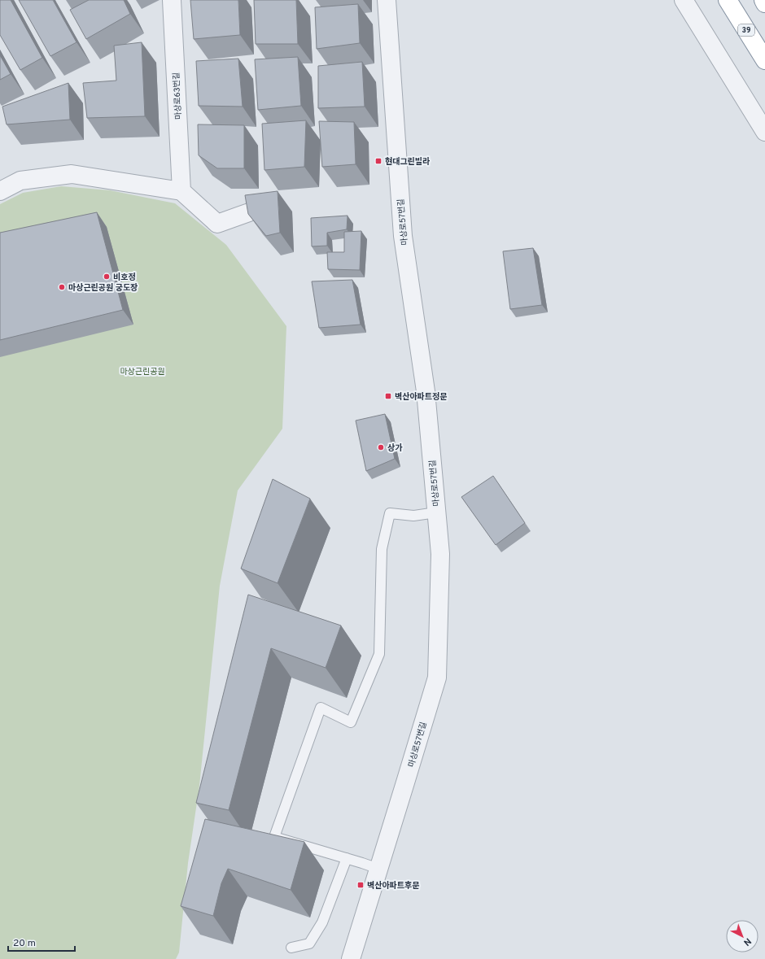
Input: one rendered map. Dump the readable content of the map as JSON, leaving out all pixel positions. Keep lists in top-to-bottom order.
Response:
{
  "streets": {
    "highway": ["39"],
    "street": ["마상로63번길", "마상로57번길"]
  },
  "parks": ["마상근린공원"],
  "places": {
    "transit": ["현대그린빌라", "벽산아파트정문", "벽산아파트후문"],
    "other": ["비호정", "마상근린공원 궁도장", "상가"]
  },
  "scale_bar": "20 m",
  "north": "bottom right"
}
